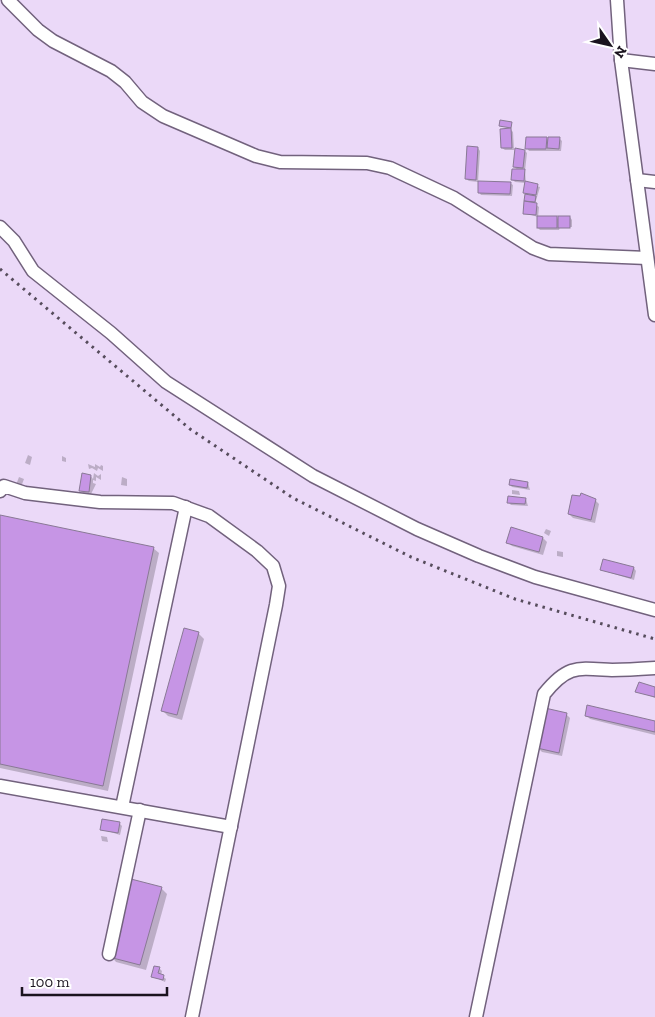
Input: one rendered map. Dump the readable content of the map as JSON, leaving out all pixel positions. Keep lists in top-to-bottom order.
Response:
{
  "scale_bar": "100 m",
  "north": "bottom right"
}
